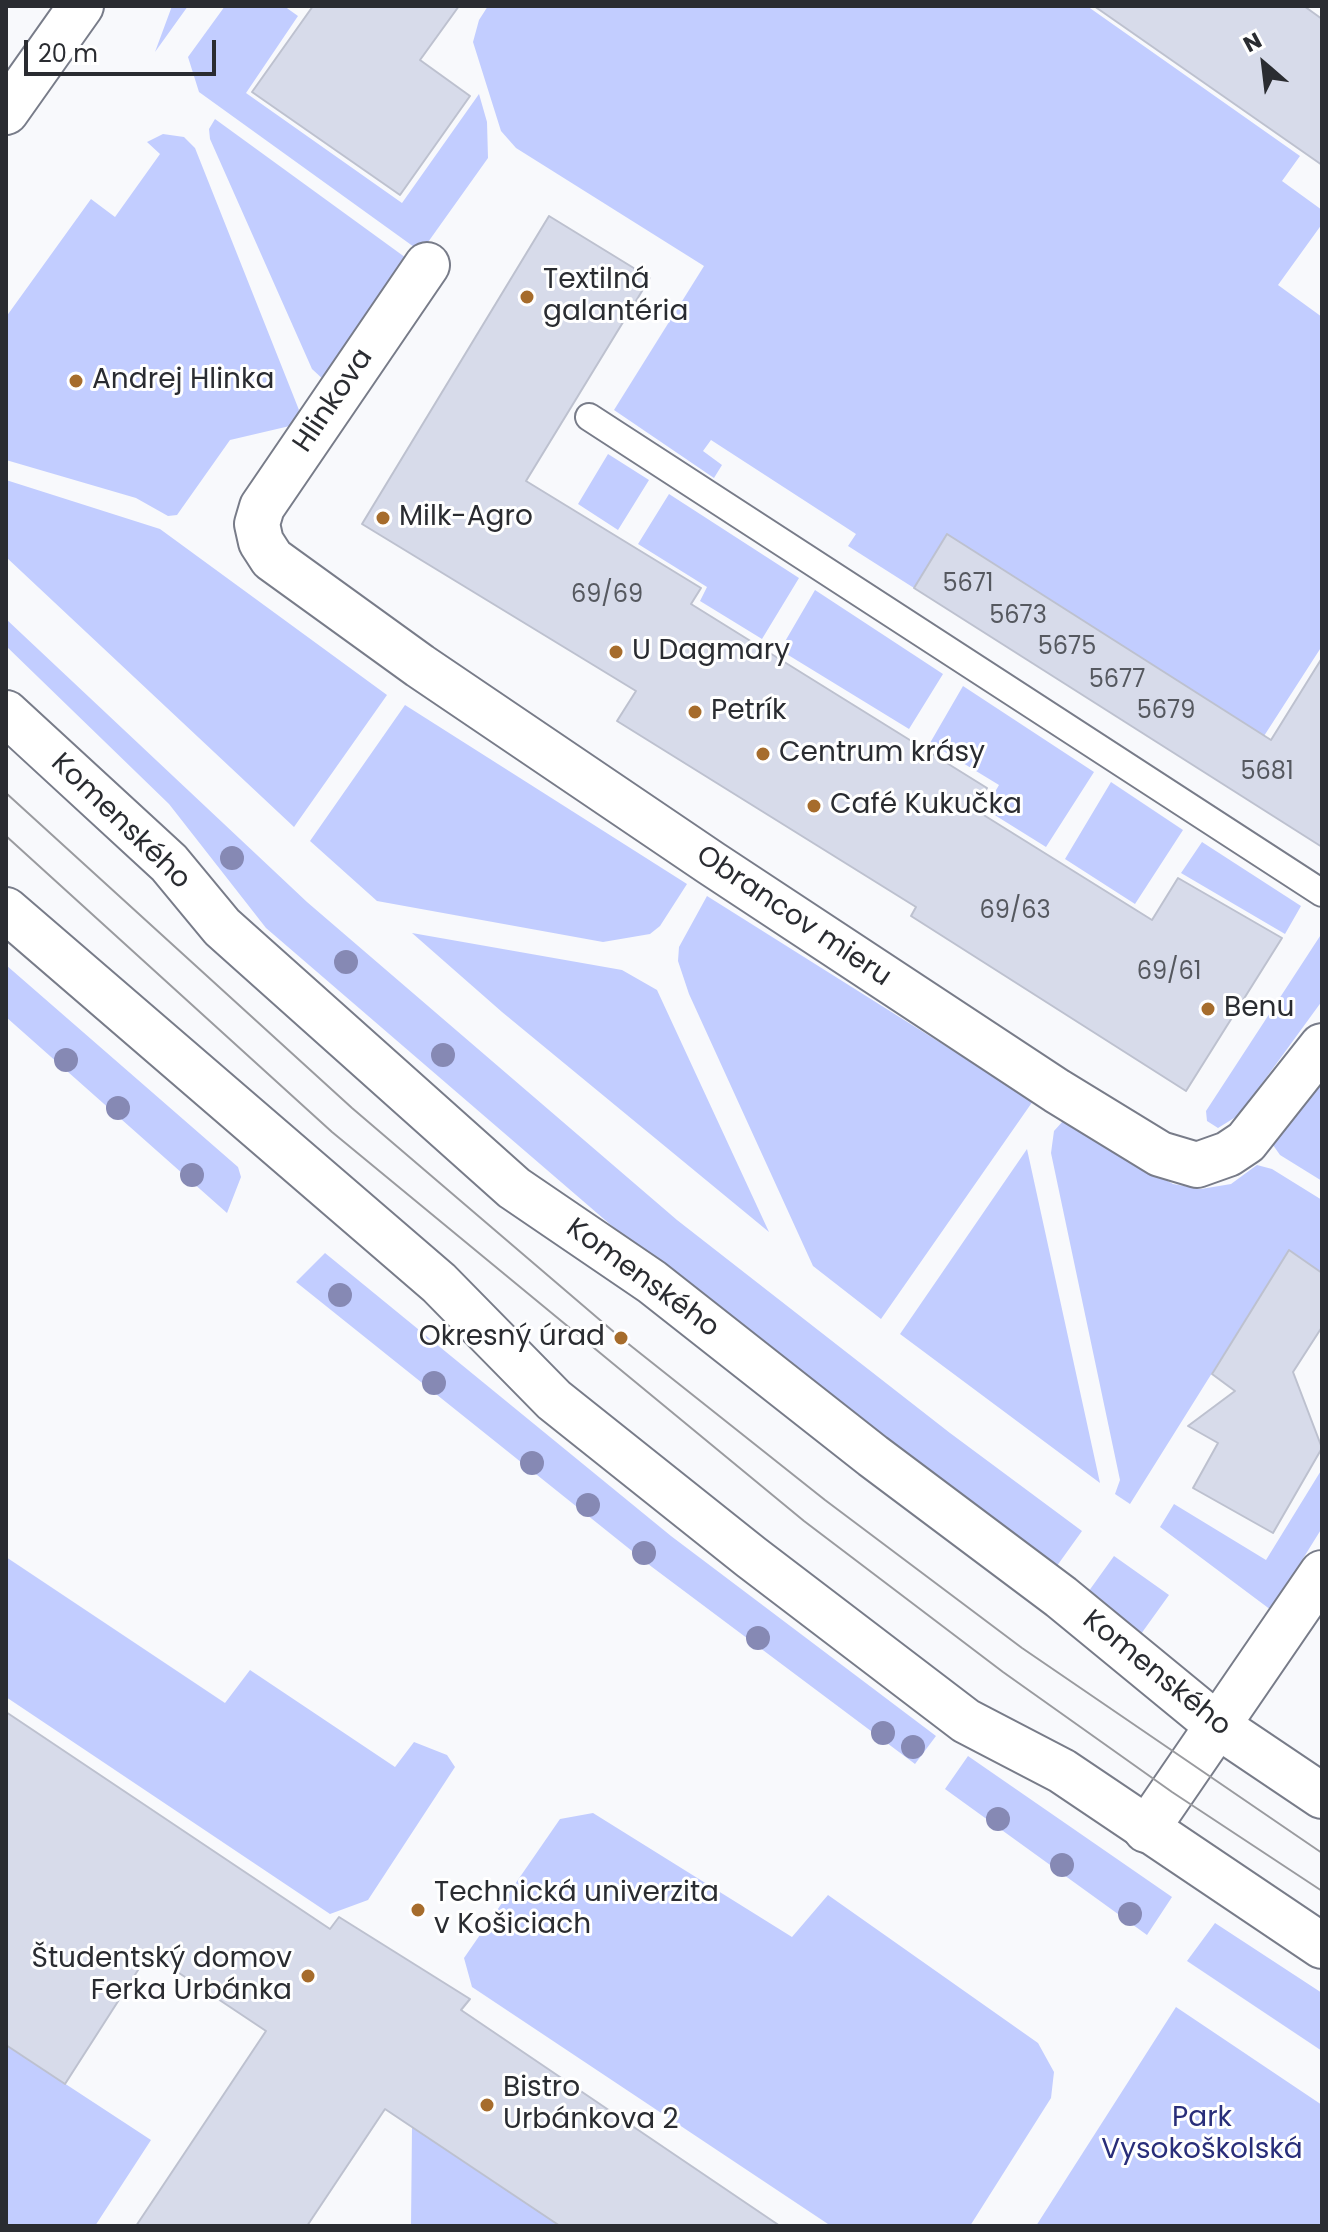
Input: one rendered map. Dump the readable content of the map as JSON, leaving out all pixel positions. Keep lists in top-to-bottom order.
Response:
{
  "streets": {
    "street": ["Hlinkova", "Komenského", "Obrancov mieru"]
  },
  "crossings": [
    ["Hlinkova", "Obrancov mieru"]
  ],
  "parks": ["Park Vysokoškolská"],
  "places": [
    "Textilná galantéria",
    "Andrej Hlinka",
    "Milk-Agro",
    "U Dagmary",
    "Petrík",
    "Centrum krásy",
    "Café Kukučka",
    "Benu",
    "Okresný úrad",
    "Technická univerzita v Košiciach",
    "Študentský domov Ferka Urbánka",
    "Bistro Urbánkova 2"
  ],
  "house_numbers": [
    "5671",
    "69/69",
    "5673",
    "5675",
    "5677",
    "5679",
    "5681",
    "69/63",
    "69/61"
  ],
  "scale_bar": "20 m",
  "north": "top left"
}
